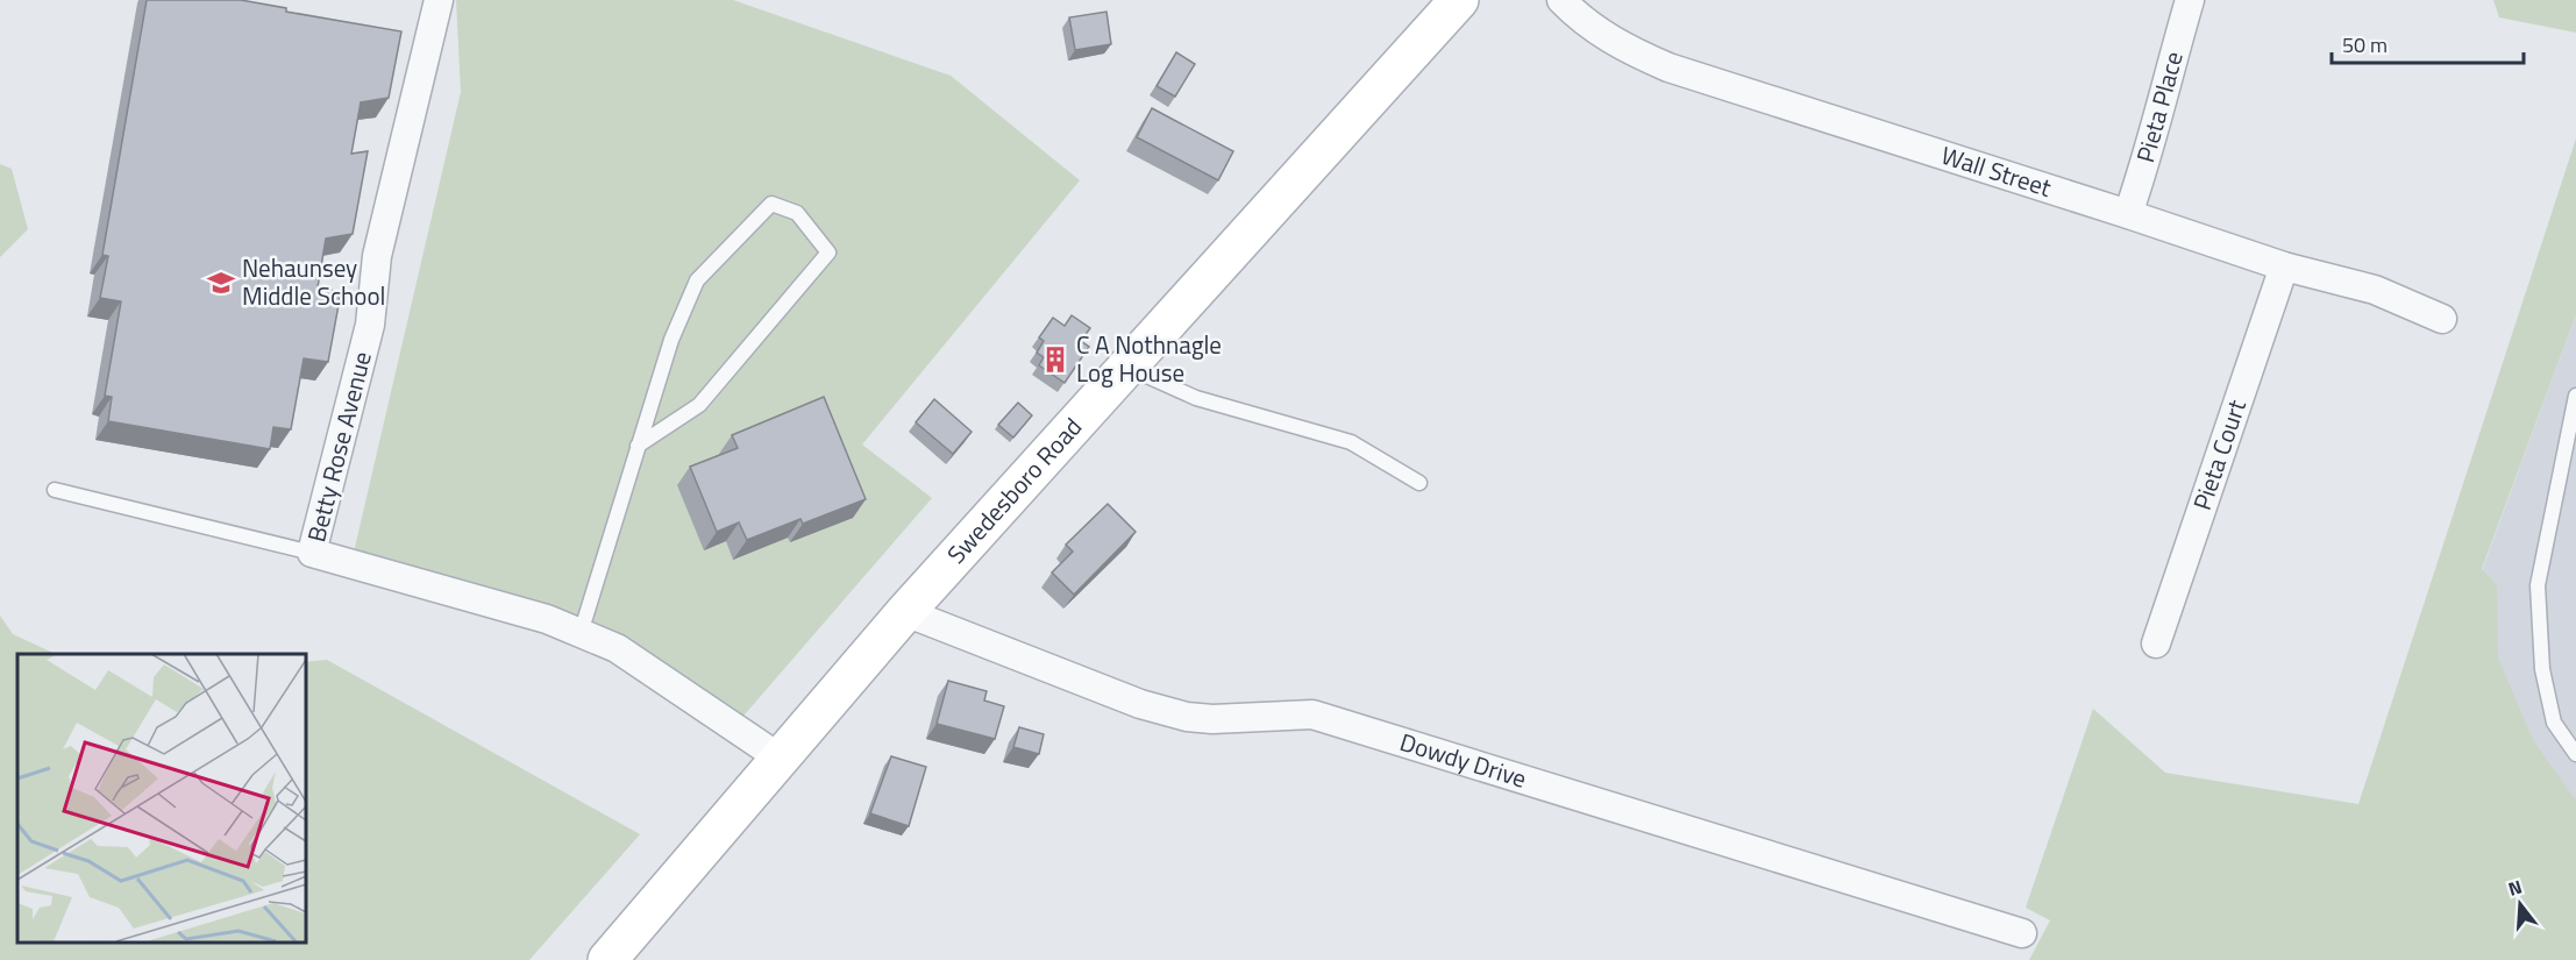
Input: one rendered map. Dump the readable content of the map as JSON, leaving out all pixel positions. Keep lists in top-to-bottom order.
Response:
{
  "streets": {
    "main road": ["Swedesboro Road"],
    "street": [
      "Pieta Place",
      "Wall Street",
      "Betty Rose Avenue",
      "Pieta Court",
      "Dowdy Drive"
    ]
  },
  "crossings": [
    ["Pieta Place", "Wall Street"],
    ["Wall Street", "Pieta Court"],
    ["Betty Rose Avenue", "Swedesboro Road"],
    ["Swedesboro Road", "Dowdy Drive"]
  ],
  "places": {
    "school or university": ["Nehaunsey Middle School"],
    "building": ["C A Nothnagle Log House"]
  },
  "scale_bar": "50 m",
  "north": "top"
}
